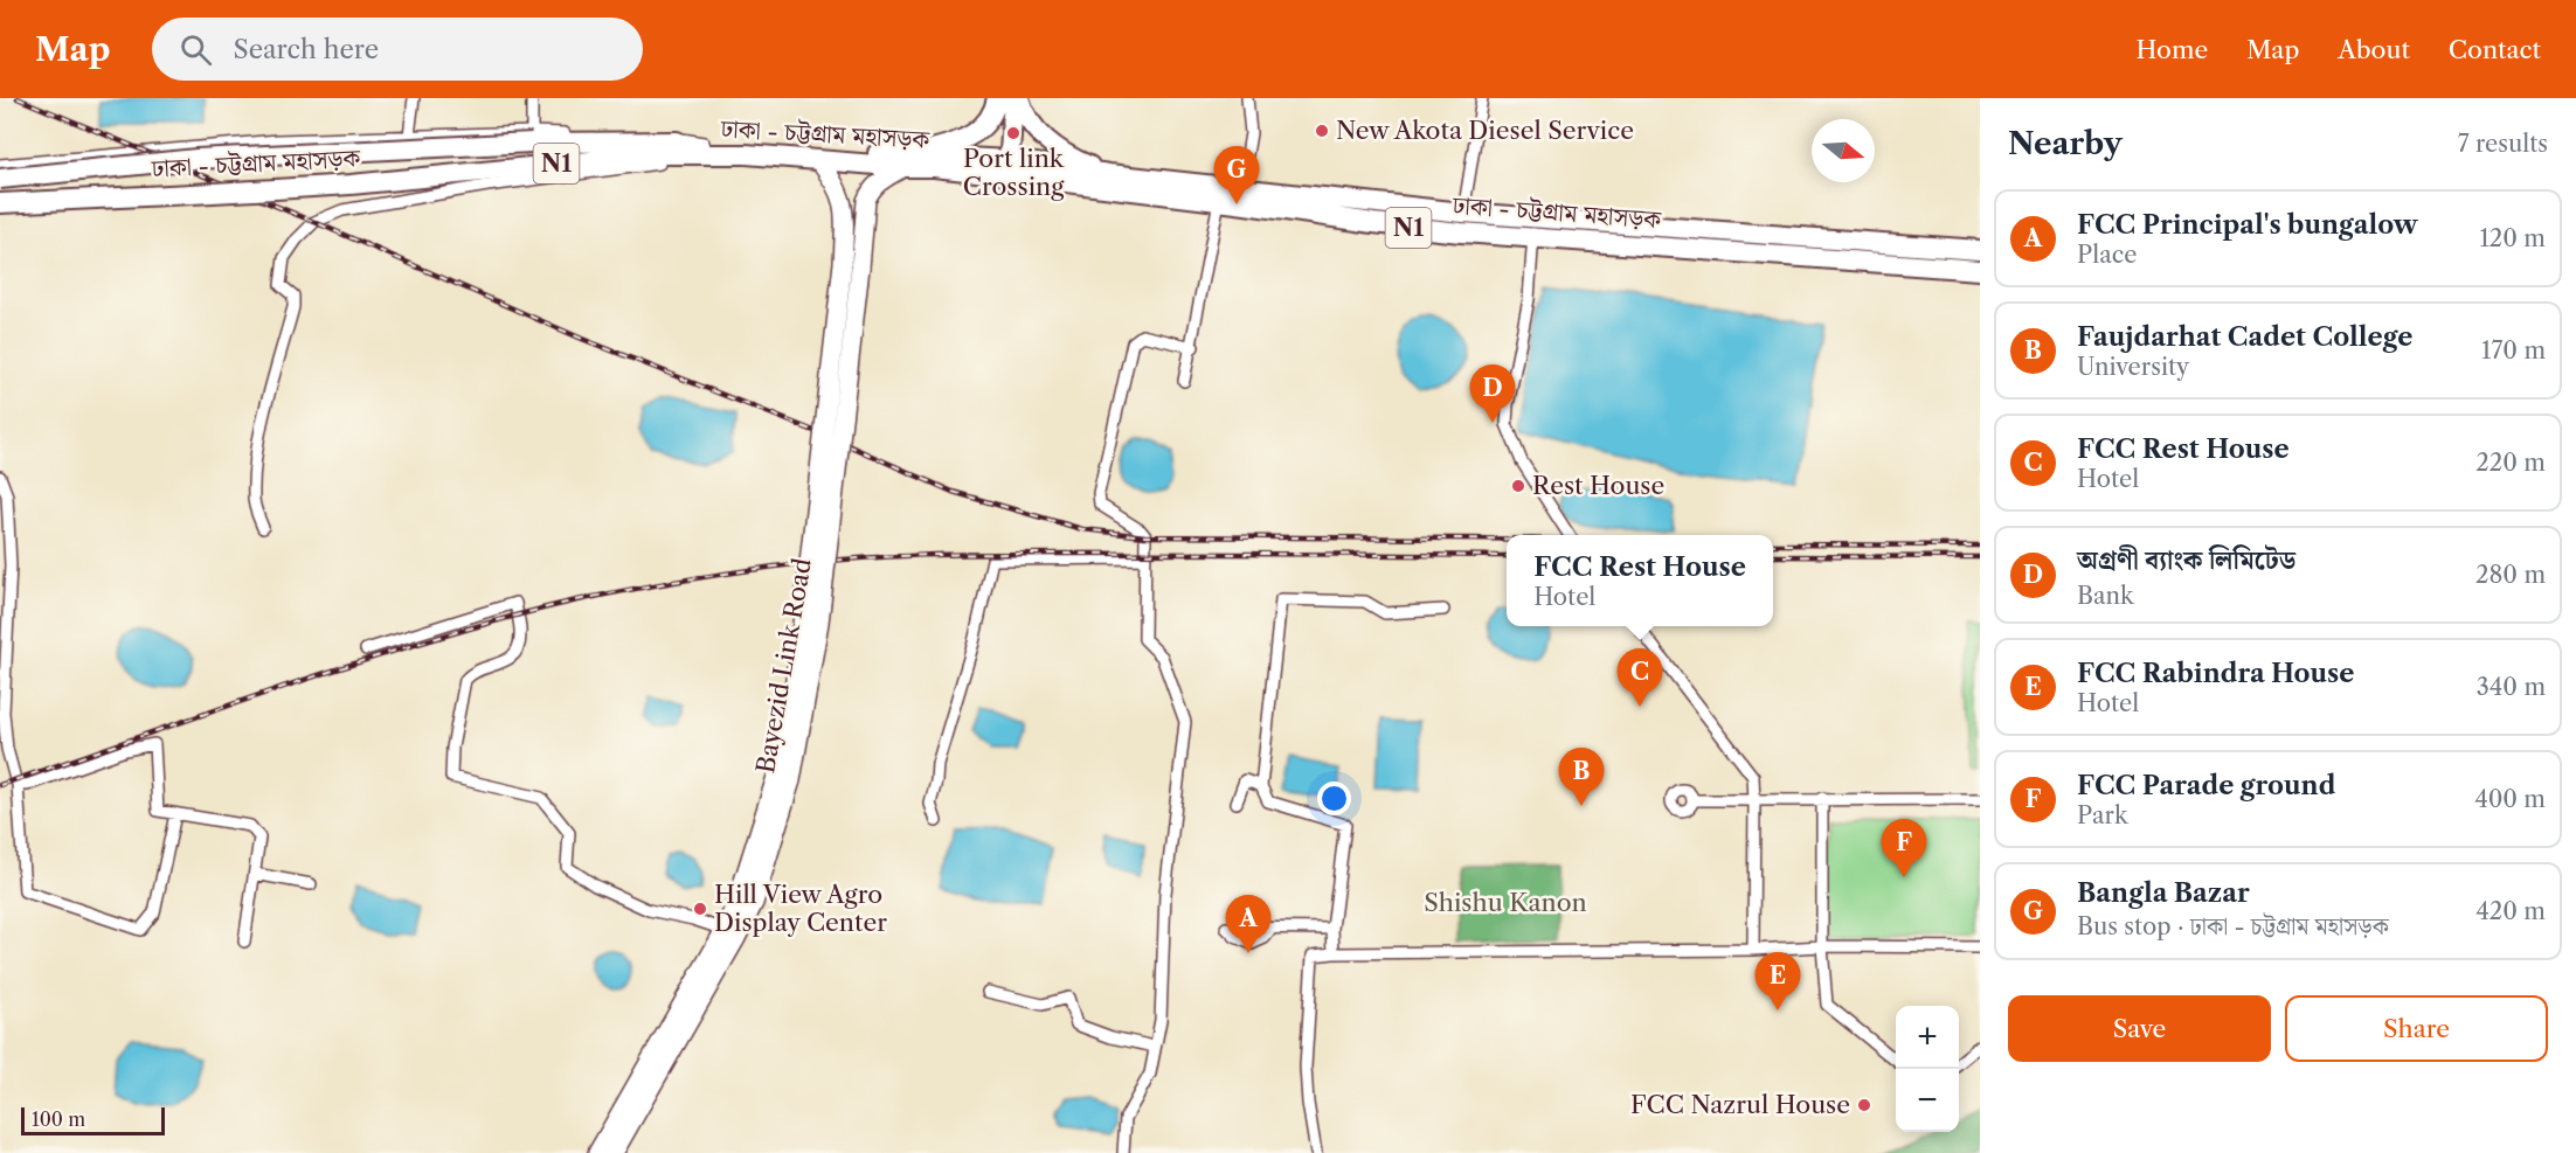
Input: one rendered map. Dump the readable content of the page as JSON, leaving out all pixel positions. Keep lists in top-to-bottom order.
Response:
{
  "streets": {
    "highway": ["ঢাকা - চট্টগ্রাম মহাসড়ক", "N1"],
    "main road": ["Bayezid Link Road"]
  },
  "crossings": [
    ["ঢাকা - চট্টগ্রাম মহাসড়ক", "Bayezid Link Road"]
  ],
  "parks": ["Shishu Kanon"],
  "places": [
    "New Akota Diesel Service",
    "Port link Crossing",
    "Rest House",
    "Hill View Agro Display Center",
    "FCC Nazrul House"
  ],
  "scale_bar": "100 m",
  "north": "right",
  "page": {
    "header": "Map",
    "search": "Search here",
    "nav": [
      "Home",
      "Map",
      "About",
      "Contact"
    ],
    "heading": ["Nearby", "7 results"],
    "pins": [
      "G",
      "D",
      "C",
      "B",
      "F",
      "A",
      "E"
    ],
    "list": [
      {
        "mark": "A",
        "name": "FCC Principal's bungalow",
        "note": "Place",
        "value": "120 m"
      },
      {
        "mark": "B",
        "name": "Faujdarhat Cadet College",
        "note": "University",
        "value": "170 m"
      },
      {
        "mark": "C",
        "name": "FCC Rest House",
        "note": "Hotel",
        "value": "220 m"
      },
      {
        "mark": "D",
        "name": "অগ্রণী ব্যাংক লিমিটেড",
        "note": "Bank",
        "value": "280 m"
      },
      {
        "mark": "E",
        "name": "FCC Rabindra House",
        "note": "Hotel",
        "value": "340 m"
      },
      {
        "mark": "F",
        "name": "FCC Parade ground",
        "note": "Park",
        "value": "400 m"
      },
      {
        "mark": "G",
        "name": "Bangla Bazar",
        "note": "Bus stop · ঢাকা - চট্টগ্রাম মহাসড়ক",
        "value": "420 m"
      }
    ],
    "popup": ["FCC Rest House", "Hotel"],
    "buttons": ["Save", "Share"],
    "map_buttons": ["+", "−"],
    "scale": "100 m"
  }
}
